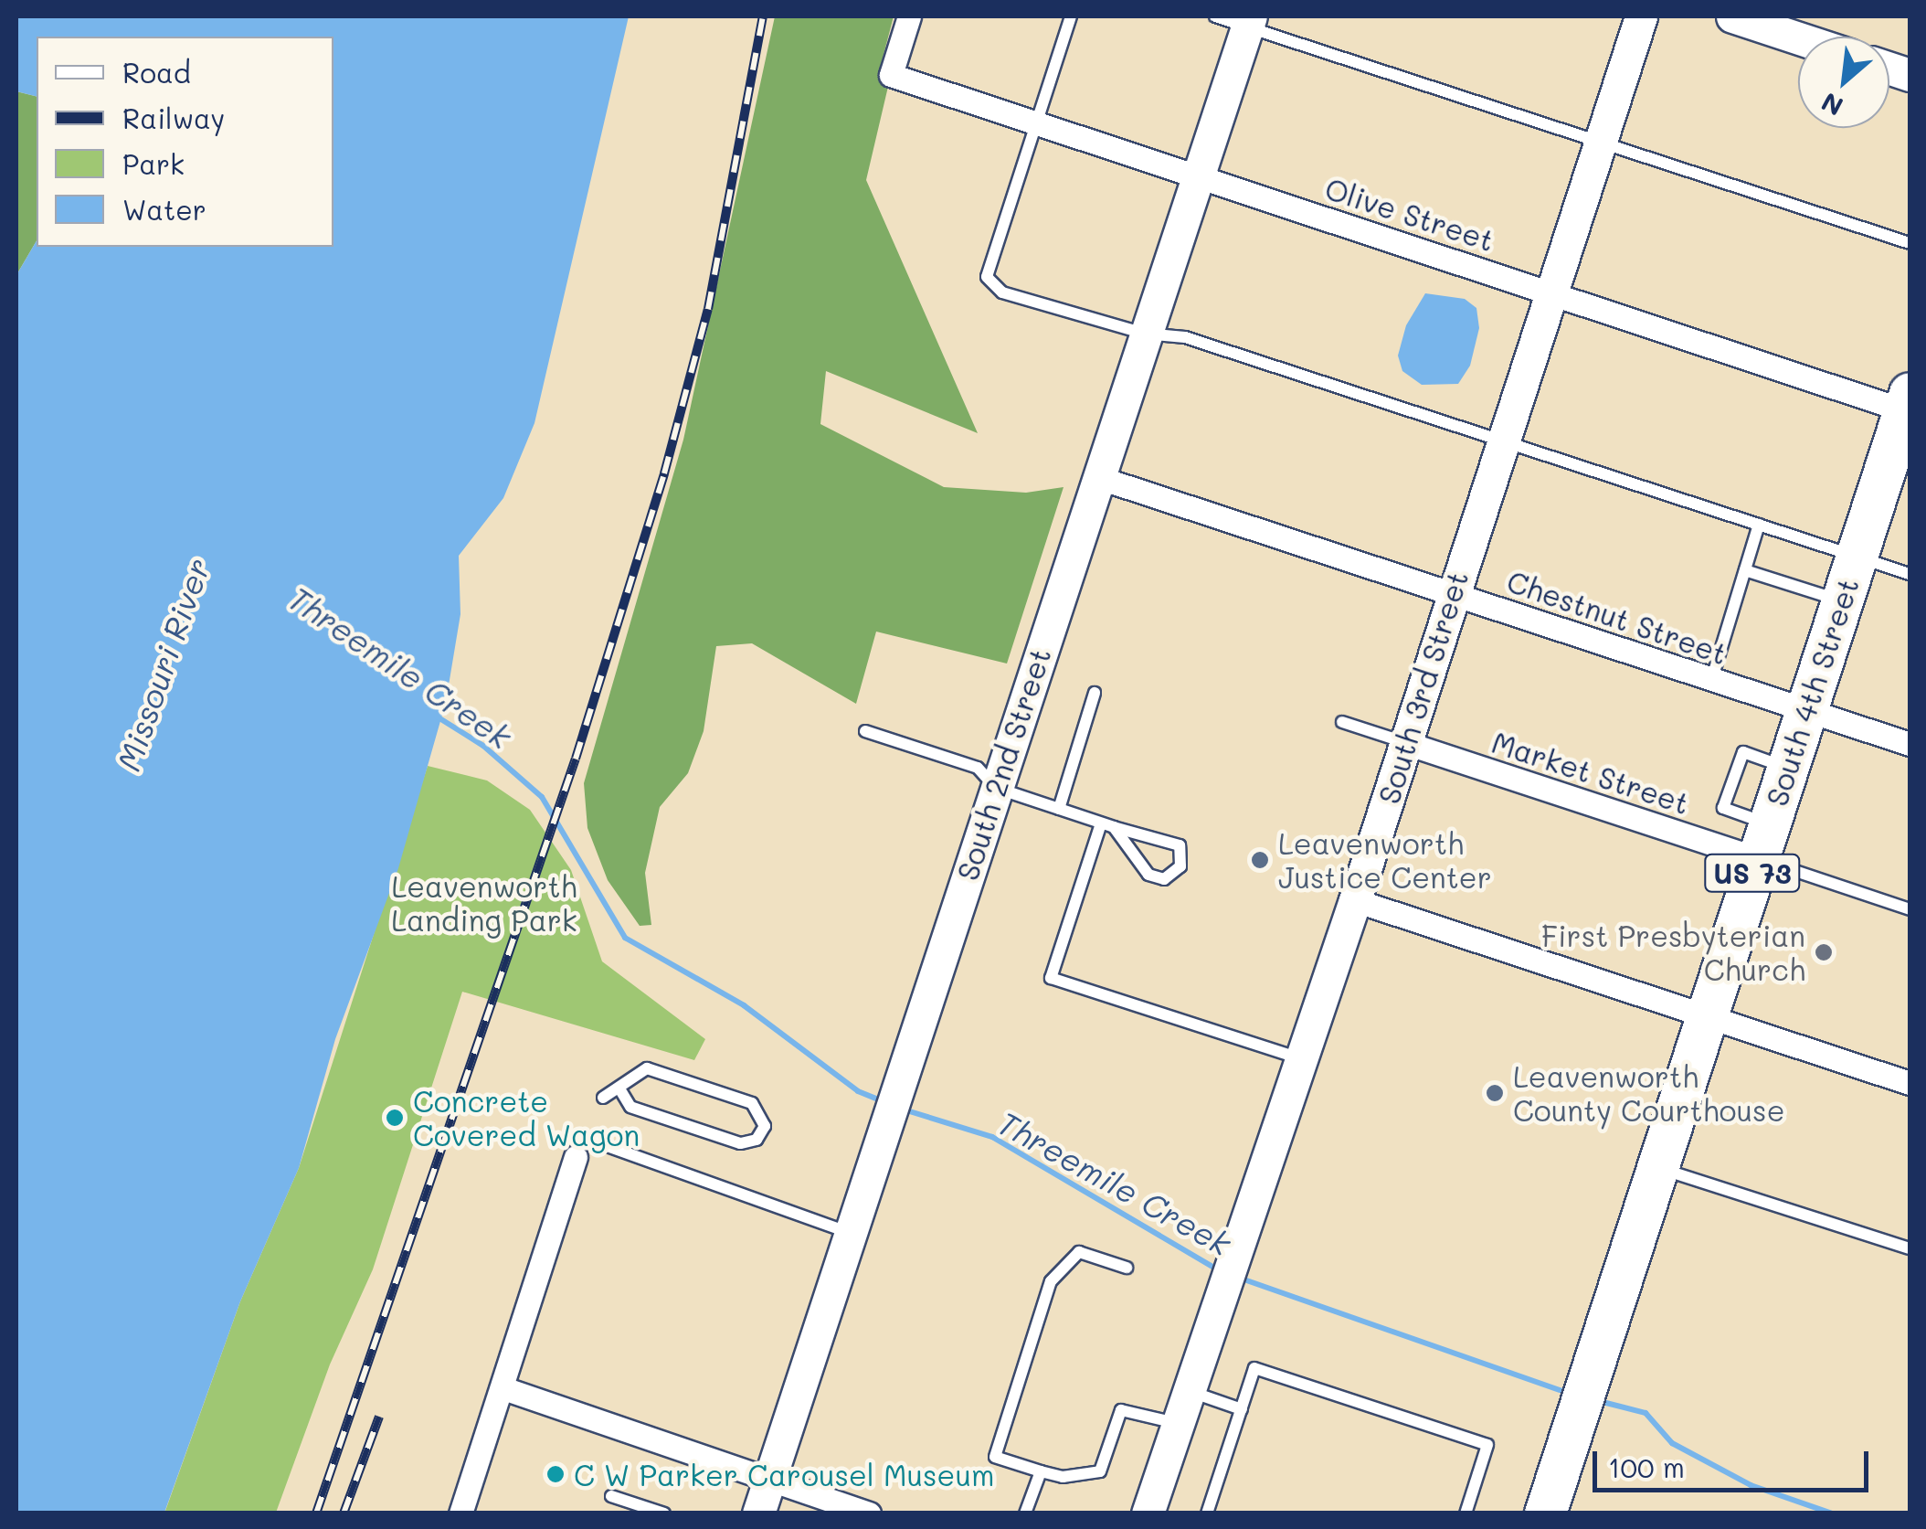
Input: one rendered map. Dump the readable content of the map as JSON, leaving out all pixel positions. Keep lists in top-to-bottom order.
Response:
{
  "streets": {
    "highway": ["South 4th Street", "US 73"],
    "street": [
      "Olive Street",
      "Chestnut Street",
      "South 3rd Street",
      "South 2nd Street",
      "Market Street"
    ]
  },
  "crossings": [
    ["Olive Street", "South 3rd Street"],
    ["Olive Street", "South 4th Street"],
    ["Olive Street", "South 2nd Street"],
    ["Chestnut Street", "South 3rd Street"],
    ["Chestnut Street", "South 4th Street"],
    ["Chestnut Street", "South 2nd Street"],
    ["South 3rd Street", "Market Street"],
    ["South 4th Street", "Market Street"]
  ],
  "water": ["Missouri River", "Threemile Creek"],
  "parks": ["Leavenworth Landing Park"],
  "places": [
    "Leavenworth Justice Center",
    "First Presbyterian Church",
    "Leavenworth County Courthouse",
    "Concrete Covered Wagon",
    "C W Parker Carousel Museum"
  ],
  "legend": [
    "Road",
    "Railway",
    "Park",
    "Water"
  ],
  "scale_bar": "100 m",
  "north": "bottom left"
}
